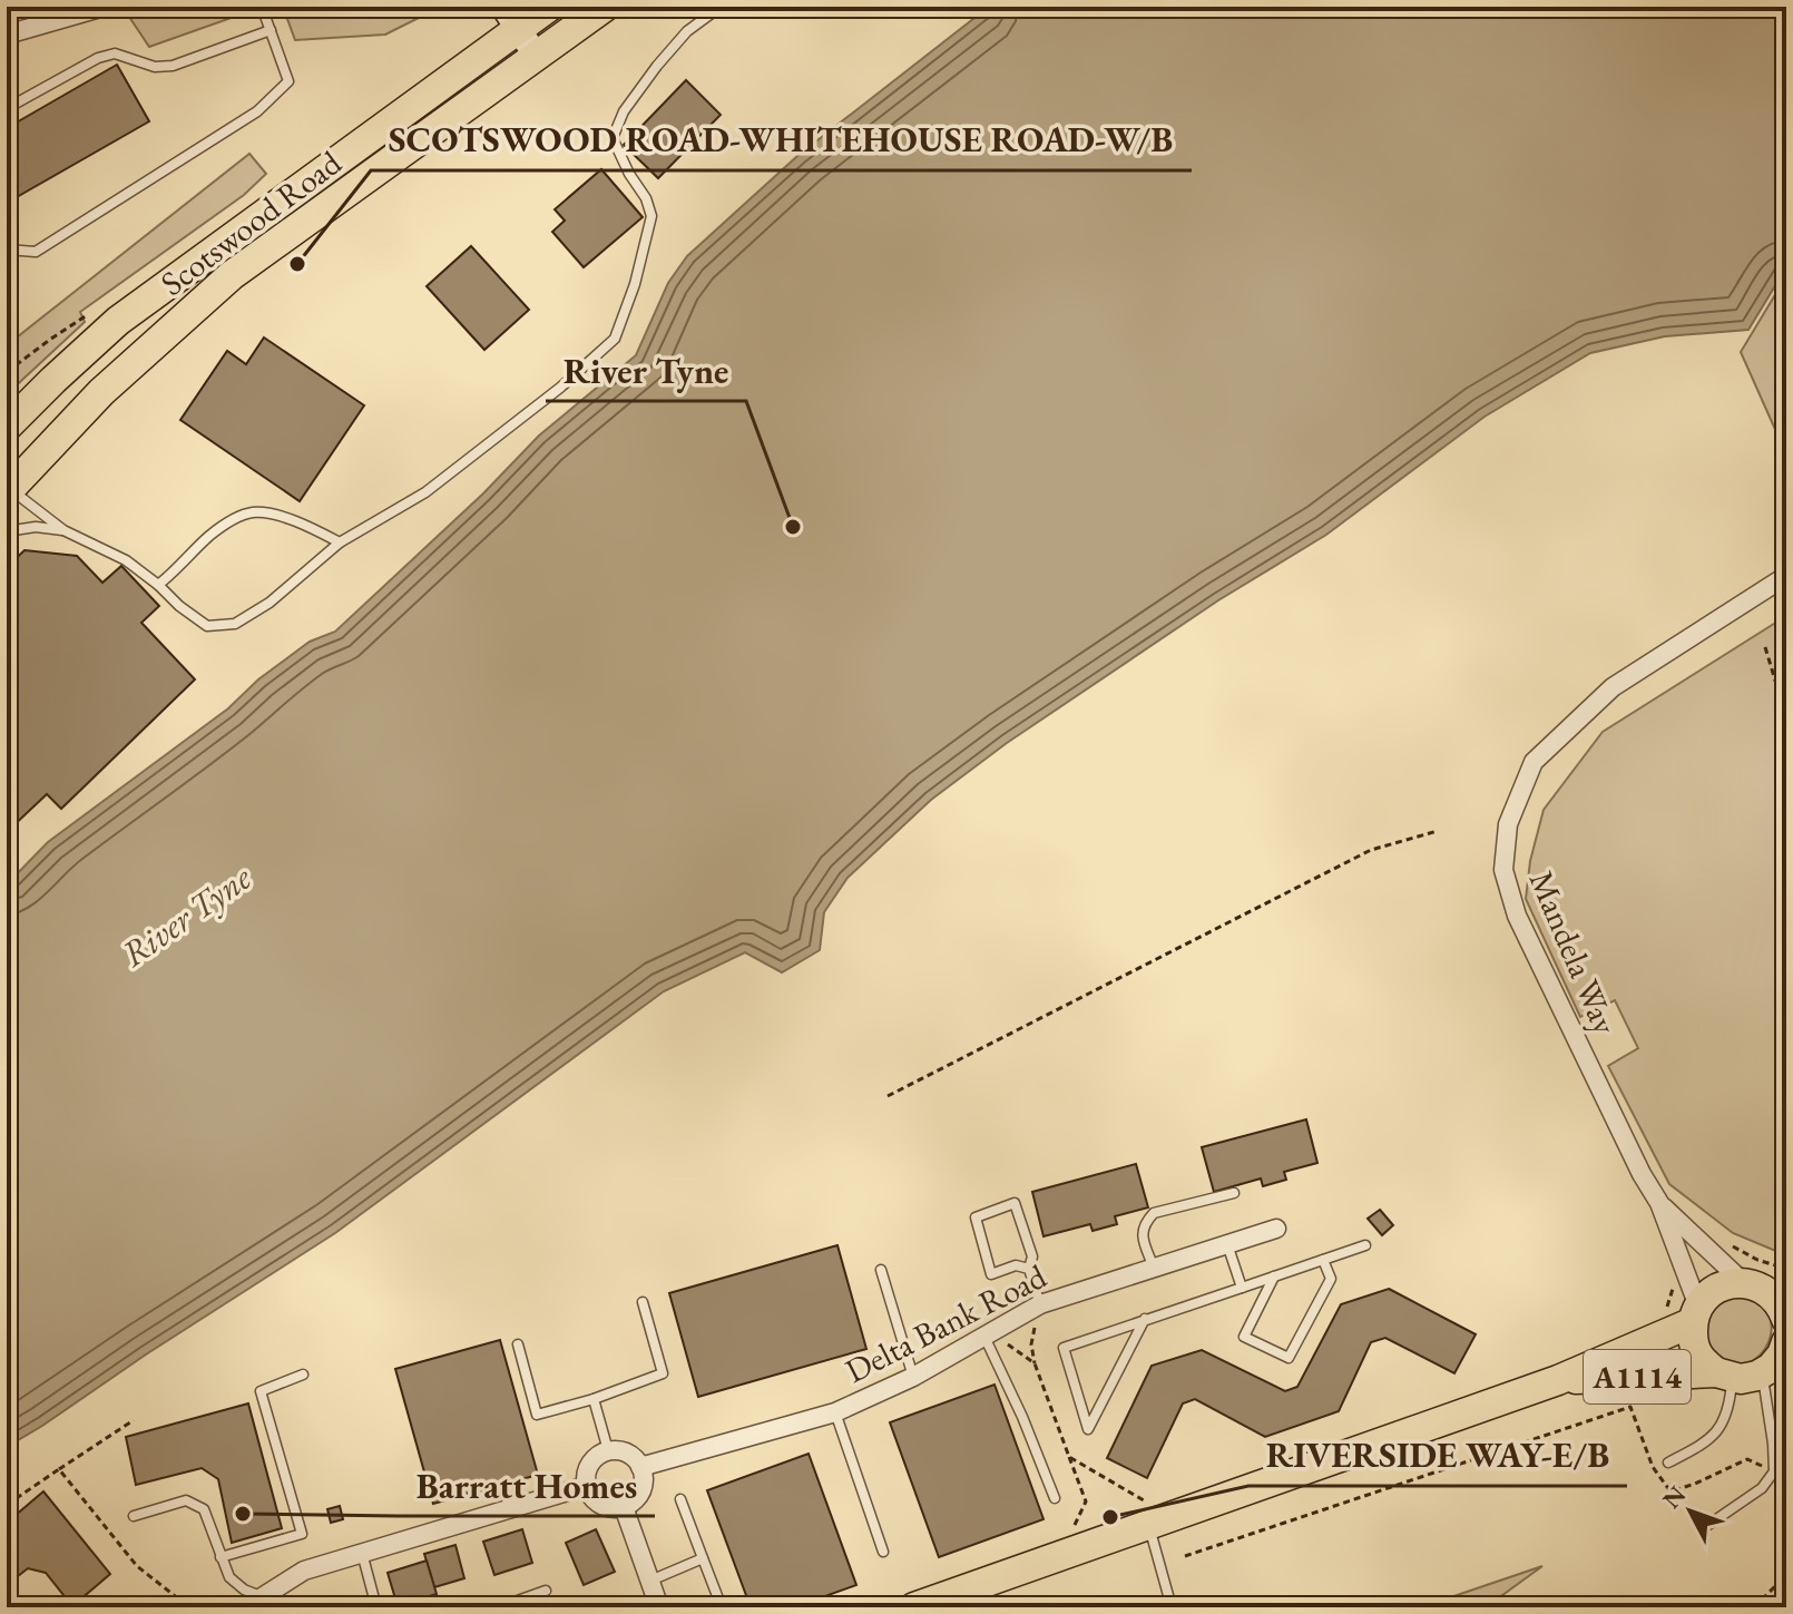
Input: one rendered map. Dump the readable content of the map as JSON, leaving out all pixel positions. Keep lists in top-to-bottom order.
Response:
{
  "streets": {
    "main road": ["Scotswood Road", "A1114"],
    "street": ["Mandela Way", "Delta Bank Road"]
  },
  "crossings": [
    ["Mandela Way", "A1114"]
  ],
  "water": ["River Tyne"],
  "places": [
    "SCOTSWOOD ROAD-WHITEHOUSE ROAD-W/B",
    "River Tyne",
    "Barratt Homes",
    "RIVERSIDE WAY-E/B"
  ],
  "north": "top left"
}
